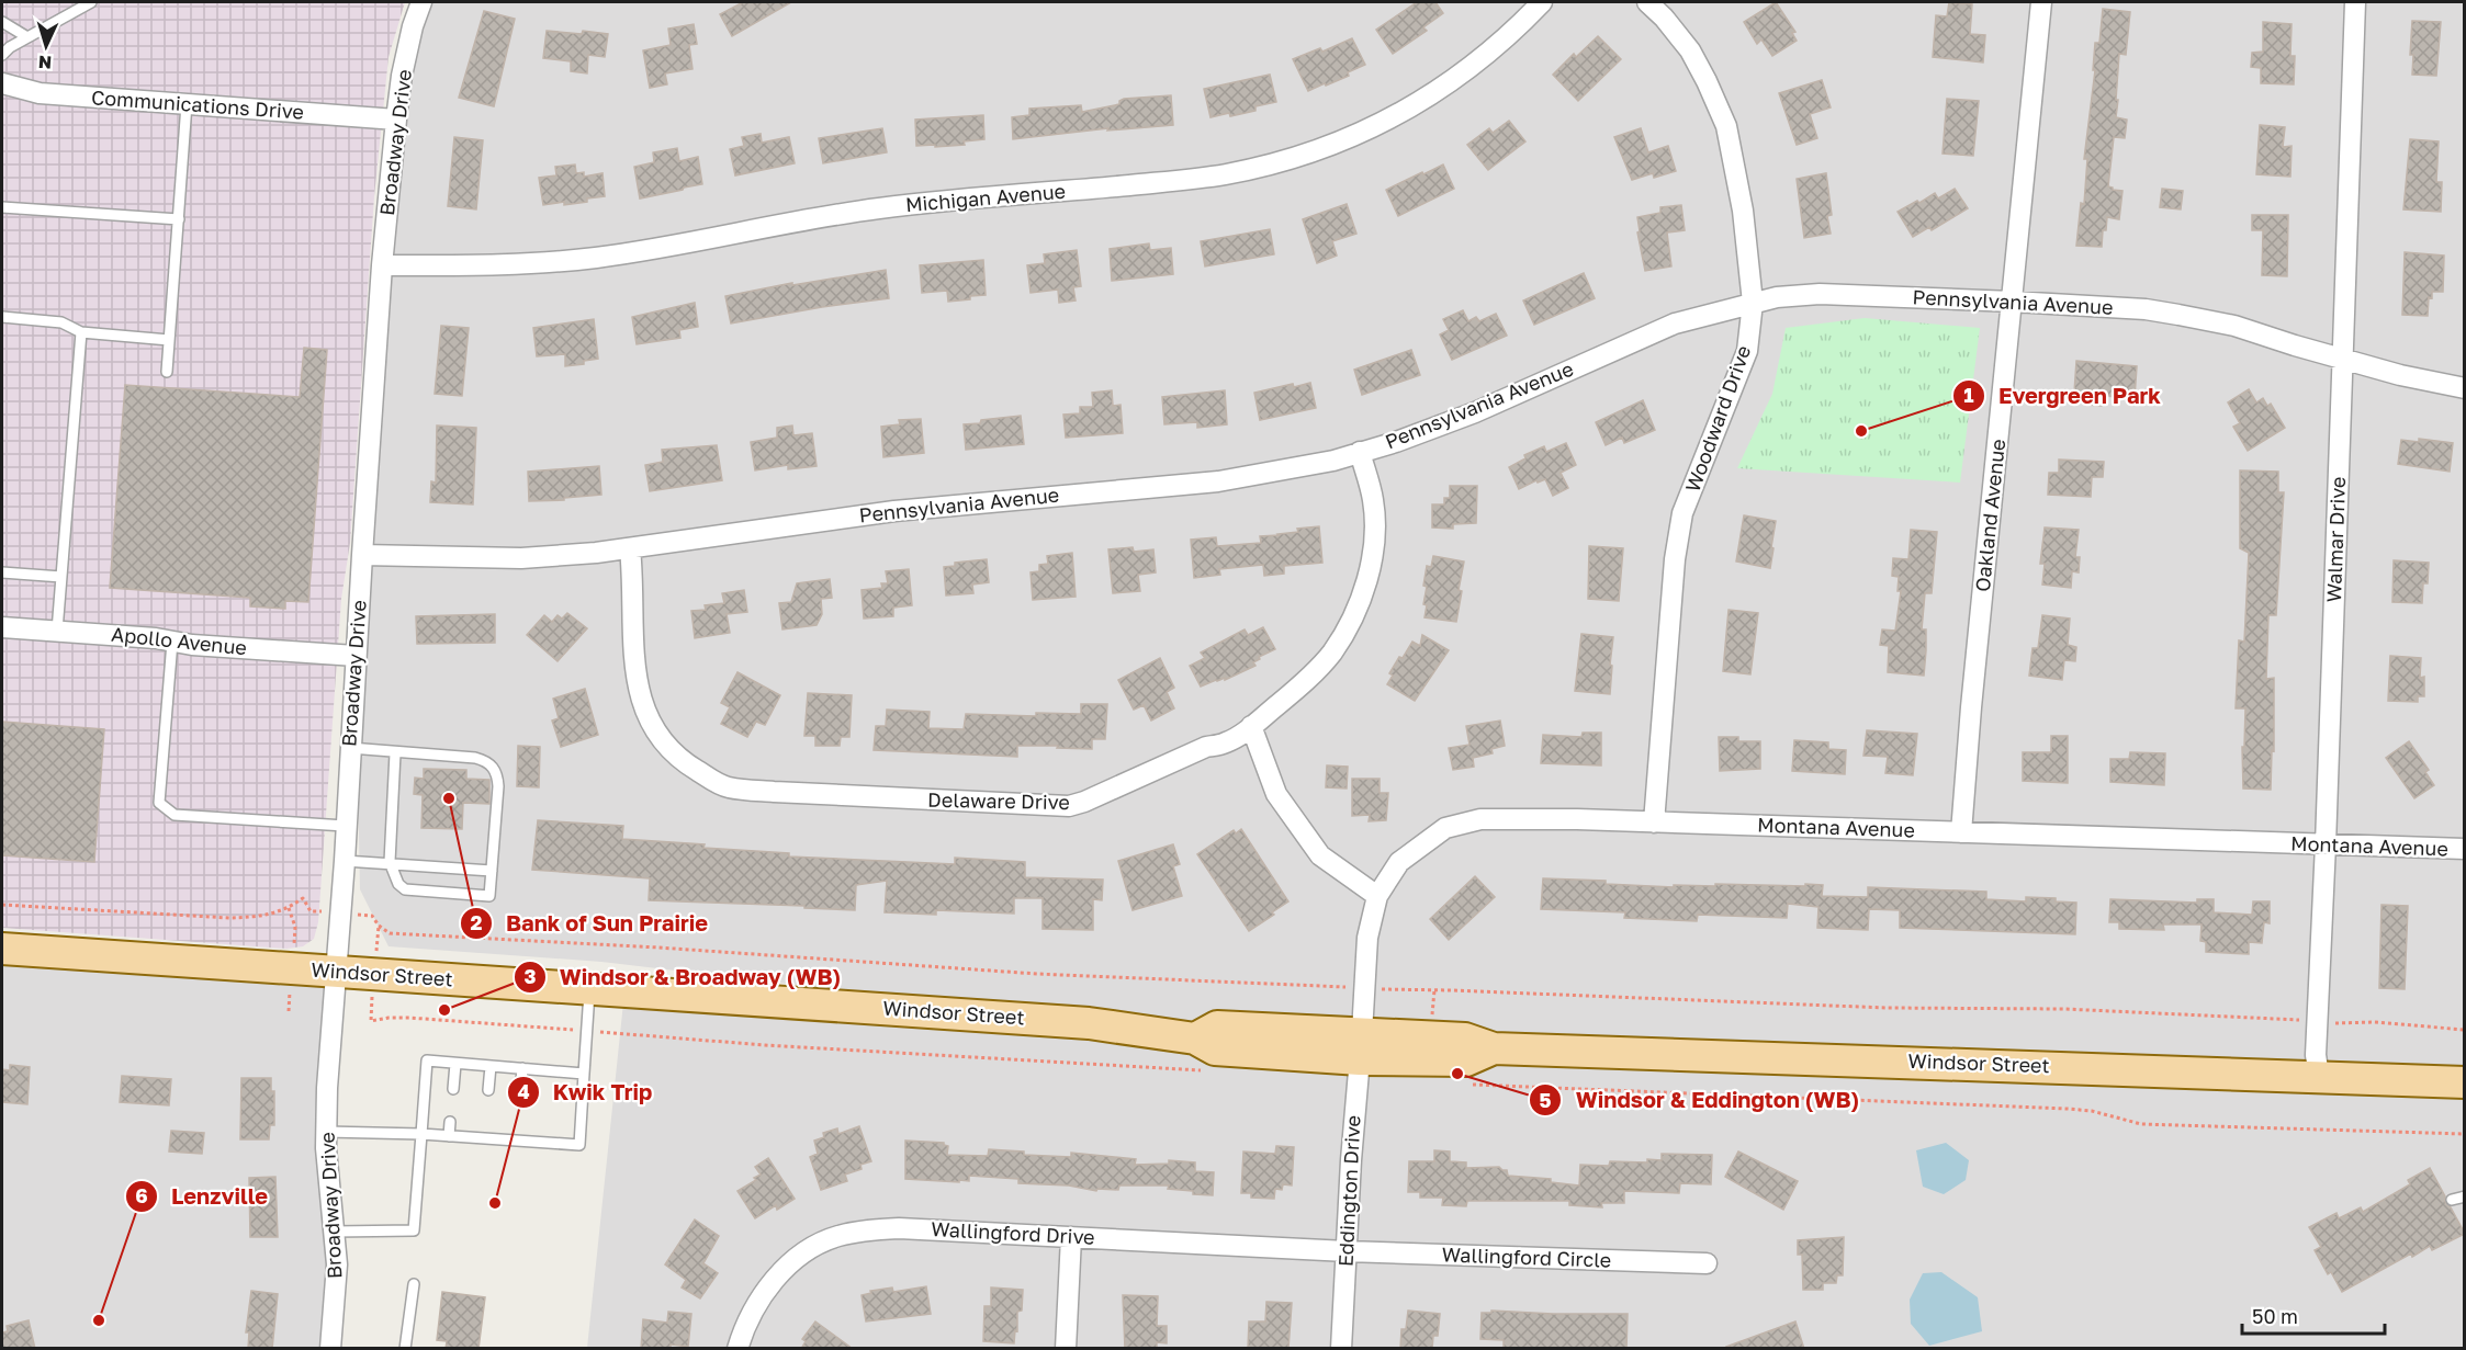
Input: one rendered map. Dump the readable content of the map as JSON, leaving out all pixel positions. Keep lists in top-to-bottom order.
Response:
{
  "streets": {
    "main road": ["Windsor Street"],
    "street": [
      "Communications Drive",
      "Broadway Drive",
      "Michigan Avenue",
      "Pennsylvania Avenue",
      "Woodward Drive",
      "Oakland Avenue",
      "Walmar Drive",
      "Apollo Avenue",
      "Delaware Drive",
      "Montana Avenue",
      "Eddington Drive",
      "Wallingford Drive",
      "Wallingford Circle"
    ]
  },
  "crossings": [
    ["Communications Drive", "Broadway Drive"],
    ["Broadway Drive", "Michigan Avenue"],
    ["Broadway Drive", "Pennsylvania Avenue"],
    ["Broadway Drive", "Apollo Avenue"],
    ["Broadway Drive", "Windsor Street"],
    ["Pennsylvania Avenue", "Woodward Drive"],
    ["Pennsylvania Avenue", "Oakland Avenue"],
    ["Pennsylvania Avenue", "Walmar Drive"],
    ["Pennsylvania Avenue", "Delaware Drive"],
    ["Woodward Drive", "Montana Avenue"],
    ["Oakland Avenue", "Montana Avenue"],
    ["Walmar Drive", "Montana Avenue"],
    ["Walmar Drive", "Windsor Street"],
    ["Montana Avenue", "Windsor Street"],
    ["Montana Avenue", "Eddington Drive"],
    ["Windsor Street", "Eddington Drive"],
    ["Eddington Drive", "Wallingford Drive"],
    ["Eddington Drive", "Wallingford Circle"],
    ["Wallingford Drive", "Wallingford Circle"]
  ],
  "places": [
    "Evergreen Park",
    "Bank of Sun Prairie",
    "Windsor & Broadway (WB)",
    "Windsor & Eddington (WB)",
    "Kwik Trip",
    "Lenzville"
  ],
  "scale_bar": "50 m",
  "north": "bottom"
}
